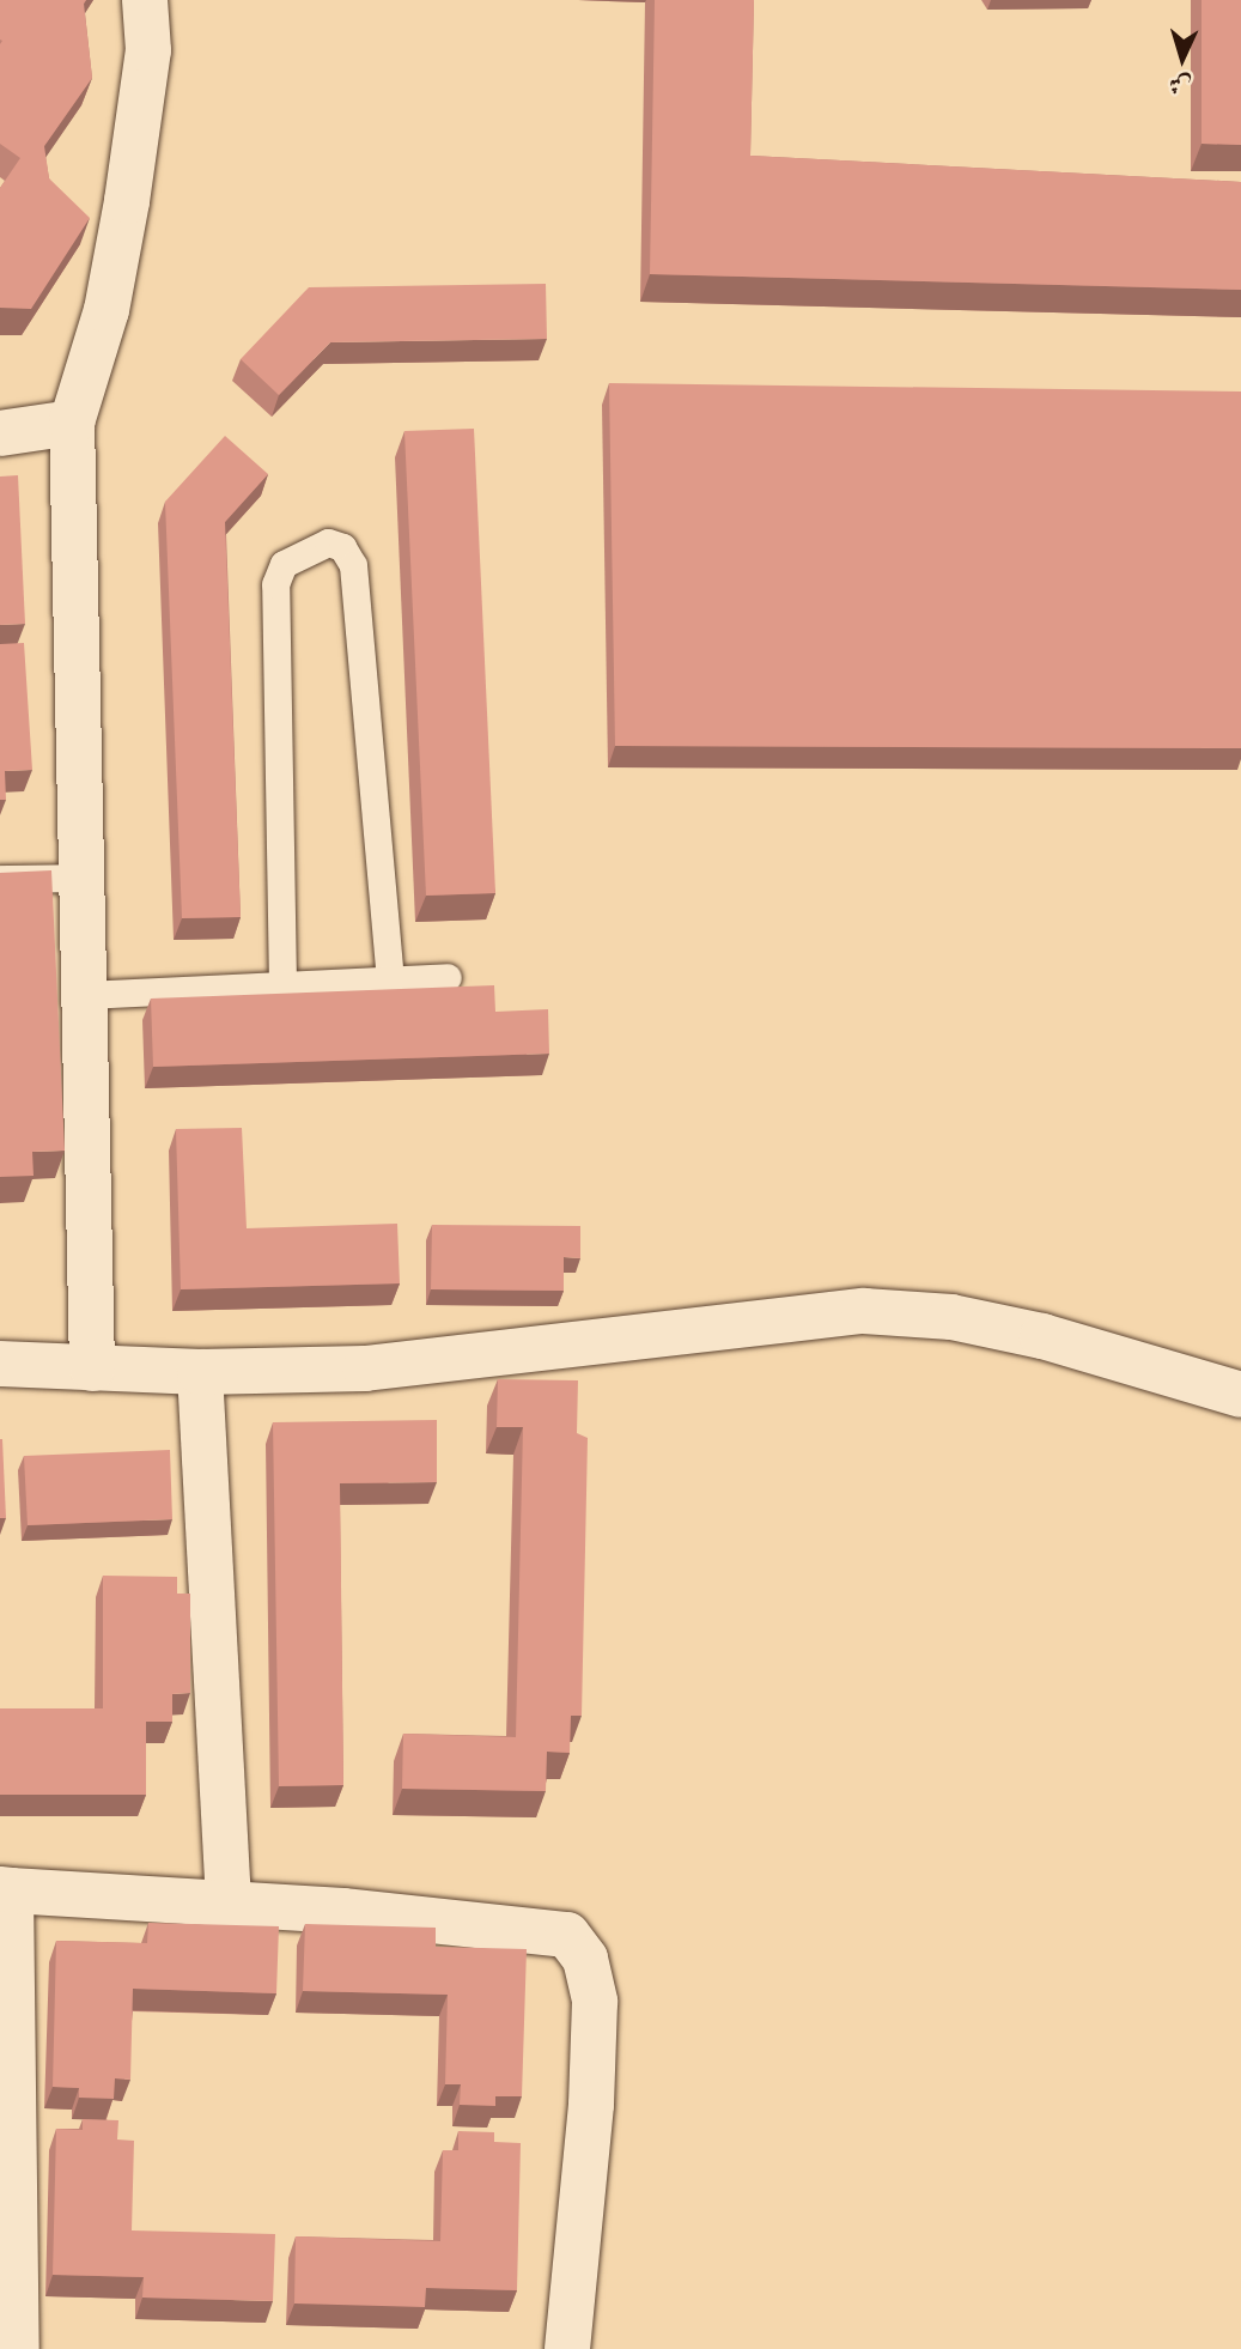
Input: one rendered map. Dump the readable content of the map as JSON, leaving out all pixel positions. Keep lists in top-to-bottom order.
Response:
{
  "north": "bottom"
}
